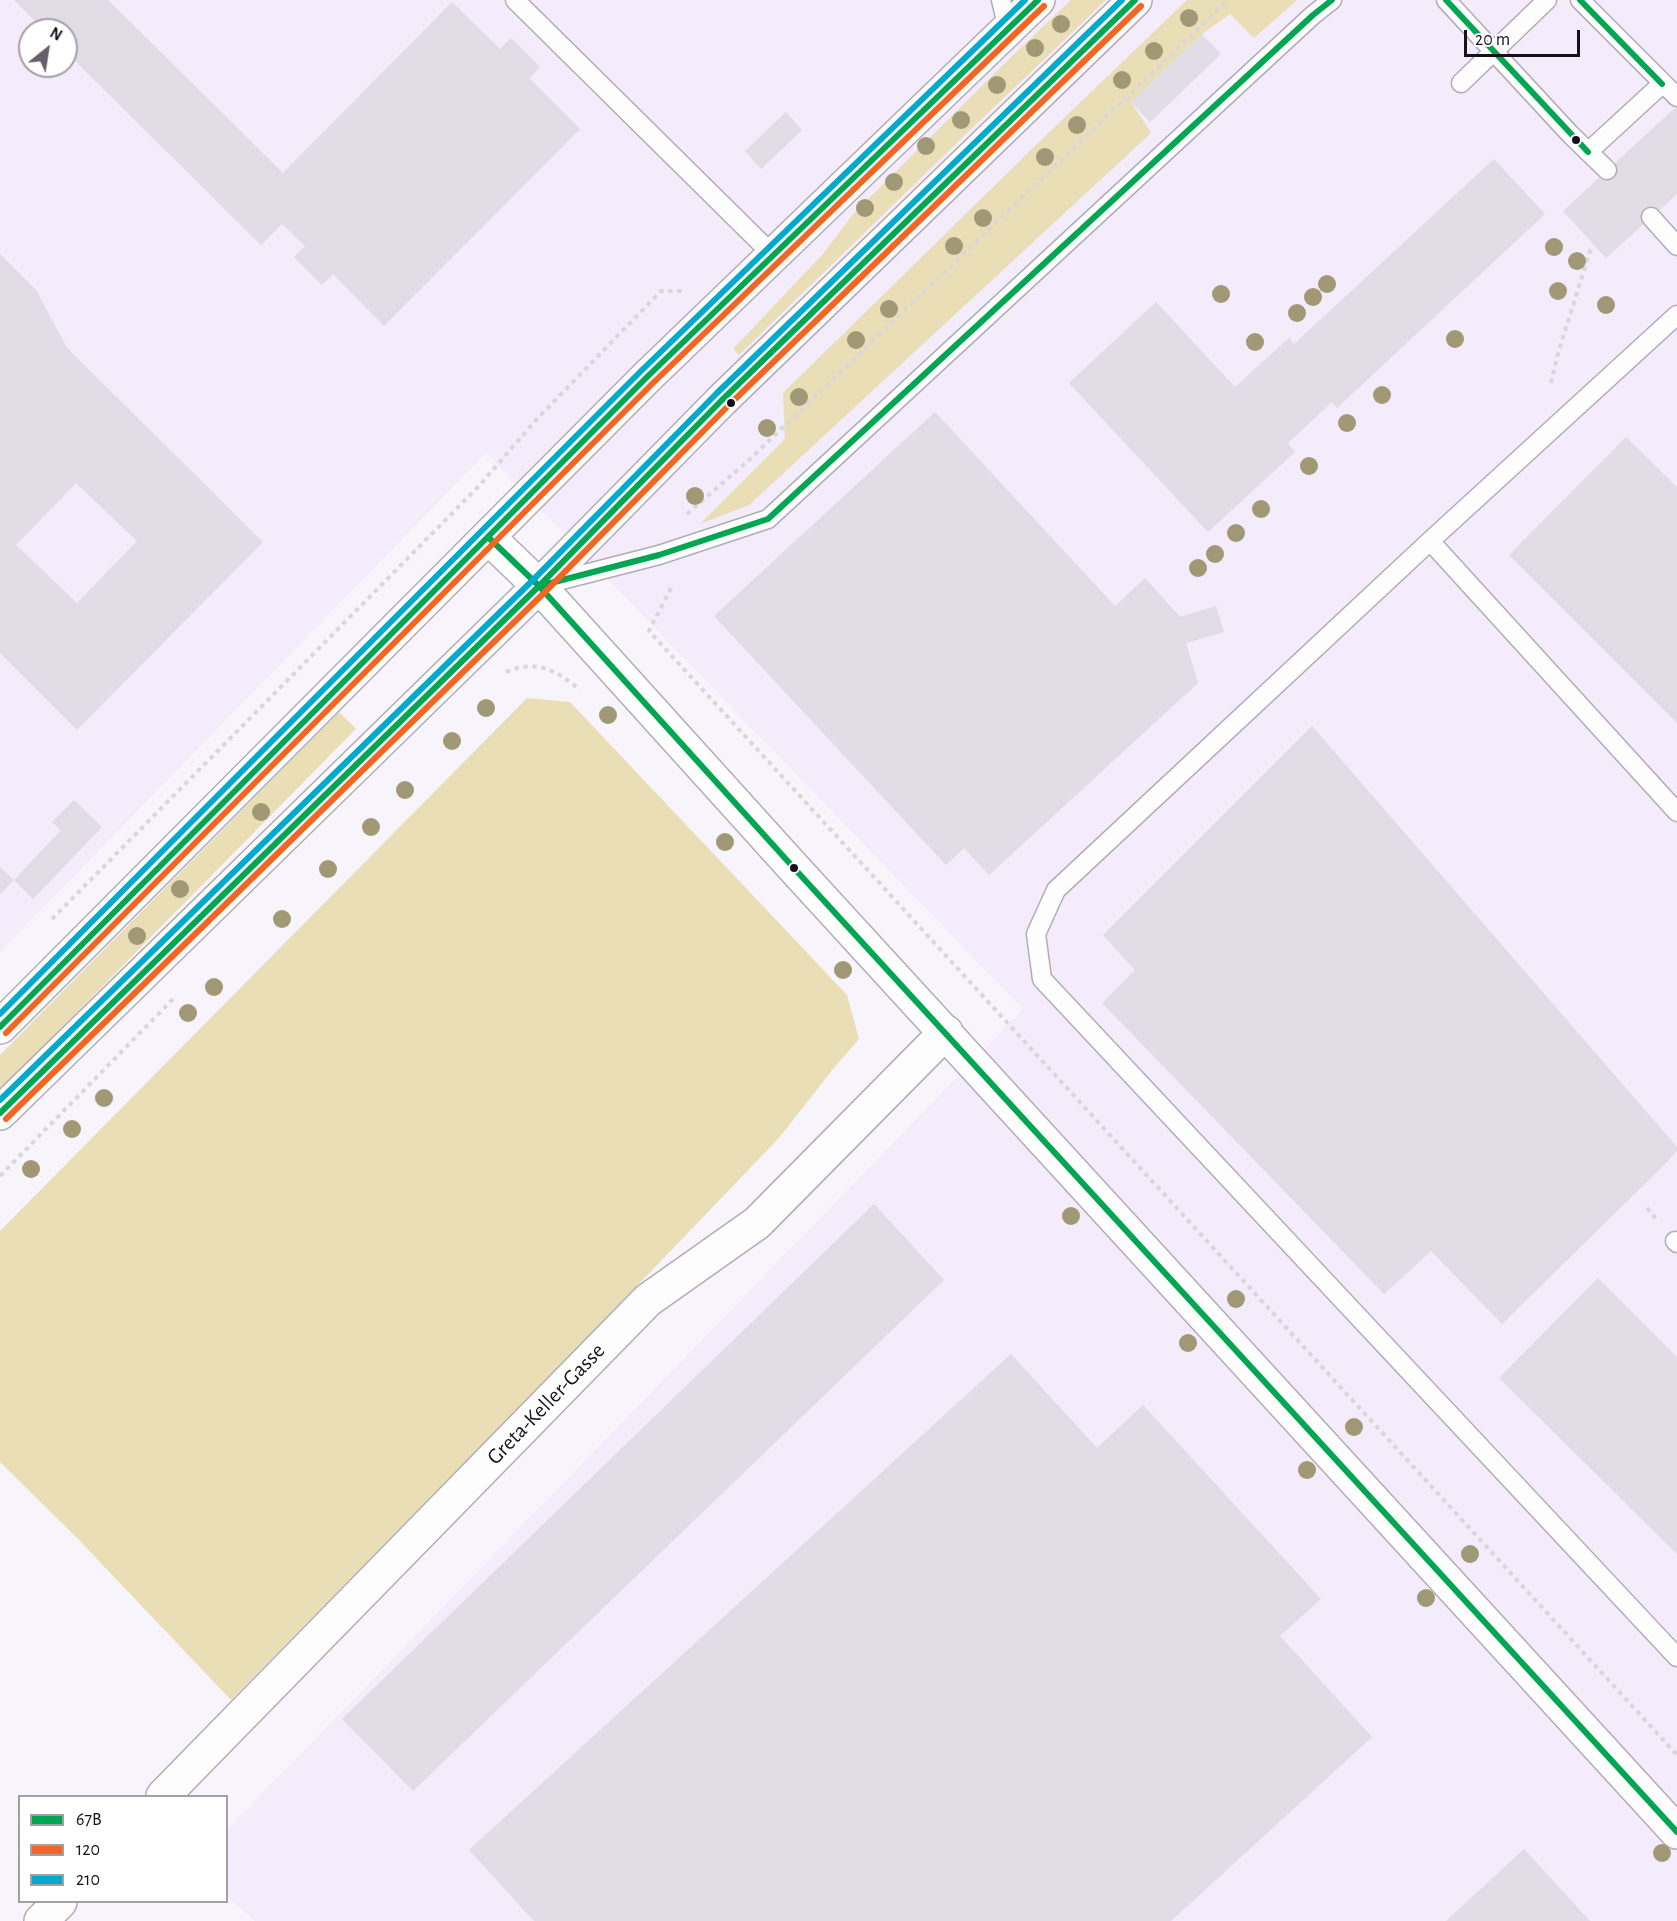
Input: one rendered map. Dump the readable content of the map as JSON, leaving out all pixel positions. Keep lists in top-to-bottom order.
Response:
{
  "streets": {
    "main road": ["Greta-Keller-Gasse"]
  },
  "lines": ["transit line 67B", "transit line 210", "transit line 120"],
  "legend": ["67B", "120", "210"],
  "scale_bar": "20 m",
  "north": "top right"
}
